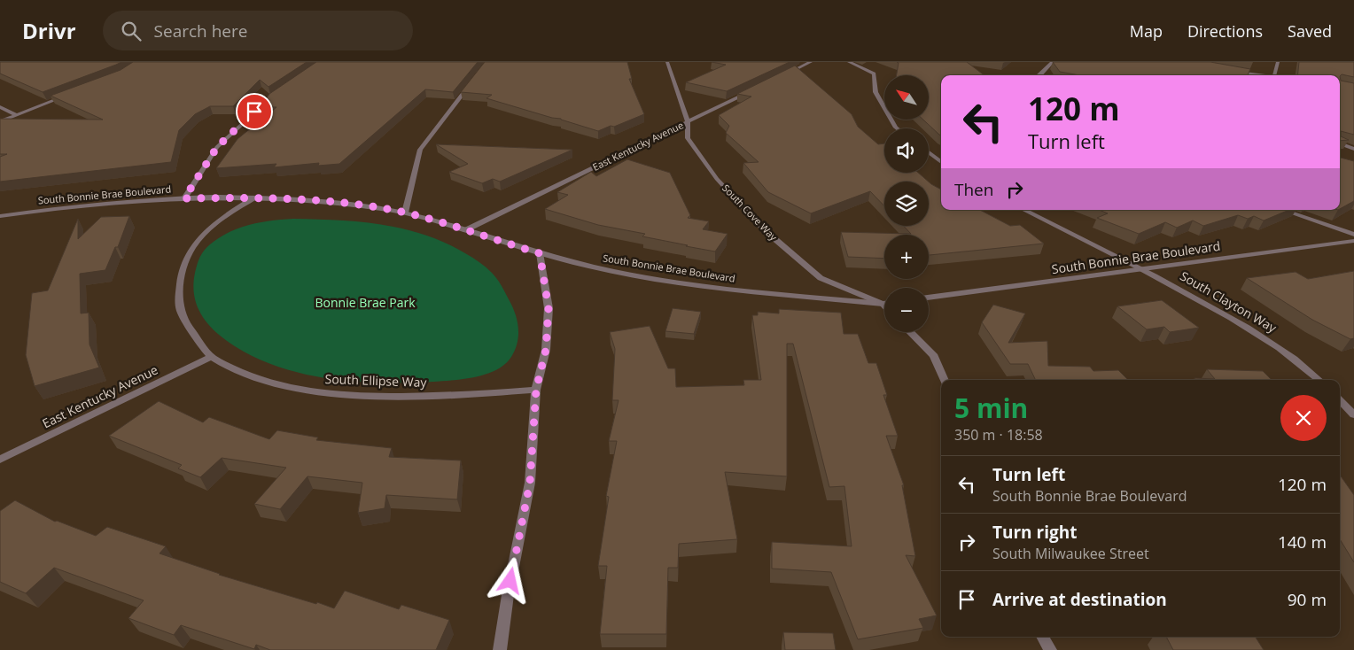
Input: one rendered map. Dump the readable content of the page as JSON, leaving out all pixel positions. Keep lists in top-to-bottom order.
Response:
{
  "streets": {
    "street": [
      "East Kentucky Avenue",
      "South Bonnie Brae Boulevard",
      "South Cove Way",
      "South Clayton Way",
      "South Ellipse Way"
    ]
  },
  "crossings": [
    ["East Kentucky Avenue", "South Bonnie Brae Boulevard"],
    ["East Kentucky Avenue", "South Cove Way"],
    ["East Kentucky Avenue", "South Ellipse Way"],
    ["South Bonnie Brae Boulevard", "South Cove Way"],
    ["South Bonnie Brae Boulevard", "South Clayton Way"],
    ["South Bonnie Brae Boulevard", "South Ellipse Way"]
  ],
  "parks": ["Bonnie Brae Park"],
  "north": "top left",
  "page": {
    "header": "Drivr",
    "search": "Search here",
    "nav": ["Map", "Directions", "Saved"],
    "map_buttons": ["+", "−"],
    "turn": ["120 m", "Turn left"],
    "then": "Then",
    "heading": ["5 min", "350 m · 18:58"],
    "list": [
      {
        "name": "Turn left",
        "note": "South Bonnie Brae Boulevard",
        "value": "120 m"
      },
      {
        "name": "Turn right",
        "note": "South Milwaukee Street",
        "value": "140 m"
      },
      {
        "name": "Arrive at destination",
        "value": "90 m"
      }
    ]
  }
}
